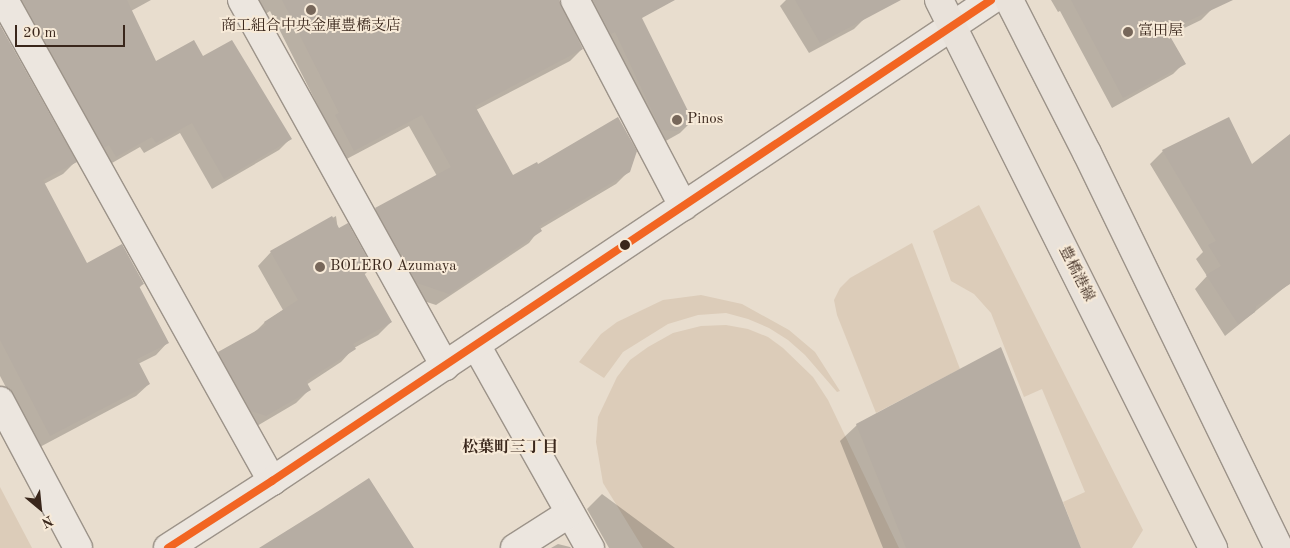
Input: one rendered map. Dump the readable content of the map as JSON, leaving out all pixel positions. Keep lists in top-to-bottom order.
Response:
{
  "streets": {
    "main road": ["豊橋港線"]
  },
  "districts": ["松葉町三丁目"],
  "places": [
    "商工組合中央金庫豊橋支店",
    "富田屋",
    "Pinos",
    "BOLERO Azumaya"
  ],
  "scale_bar": "20 m",
  "north": "bottom right"
}
